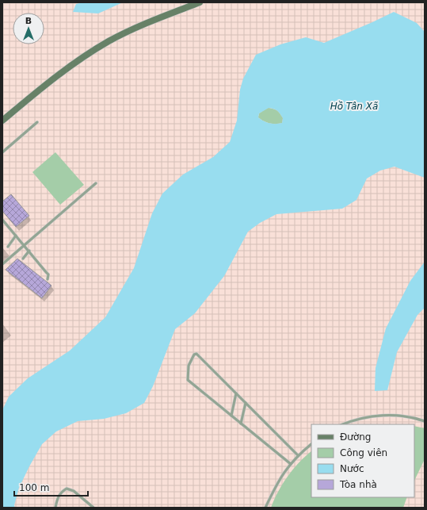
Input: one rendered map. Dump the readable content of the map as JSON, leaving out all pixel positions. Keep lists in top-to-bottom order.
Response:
{
  "water": ["Hồ Tân Xã"],
  "legend": [
    "Đường",
    "Công viên",
    "Nước",
    "Tòa nhà"
  ],
  "scale_bar": "100 m",
  "north": "top"
}
